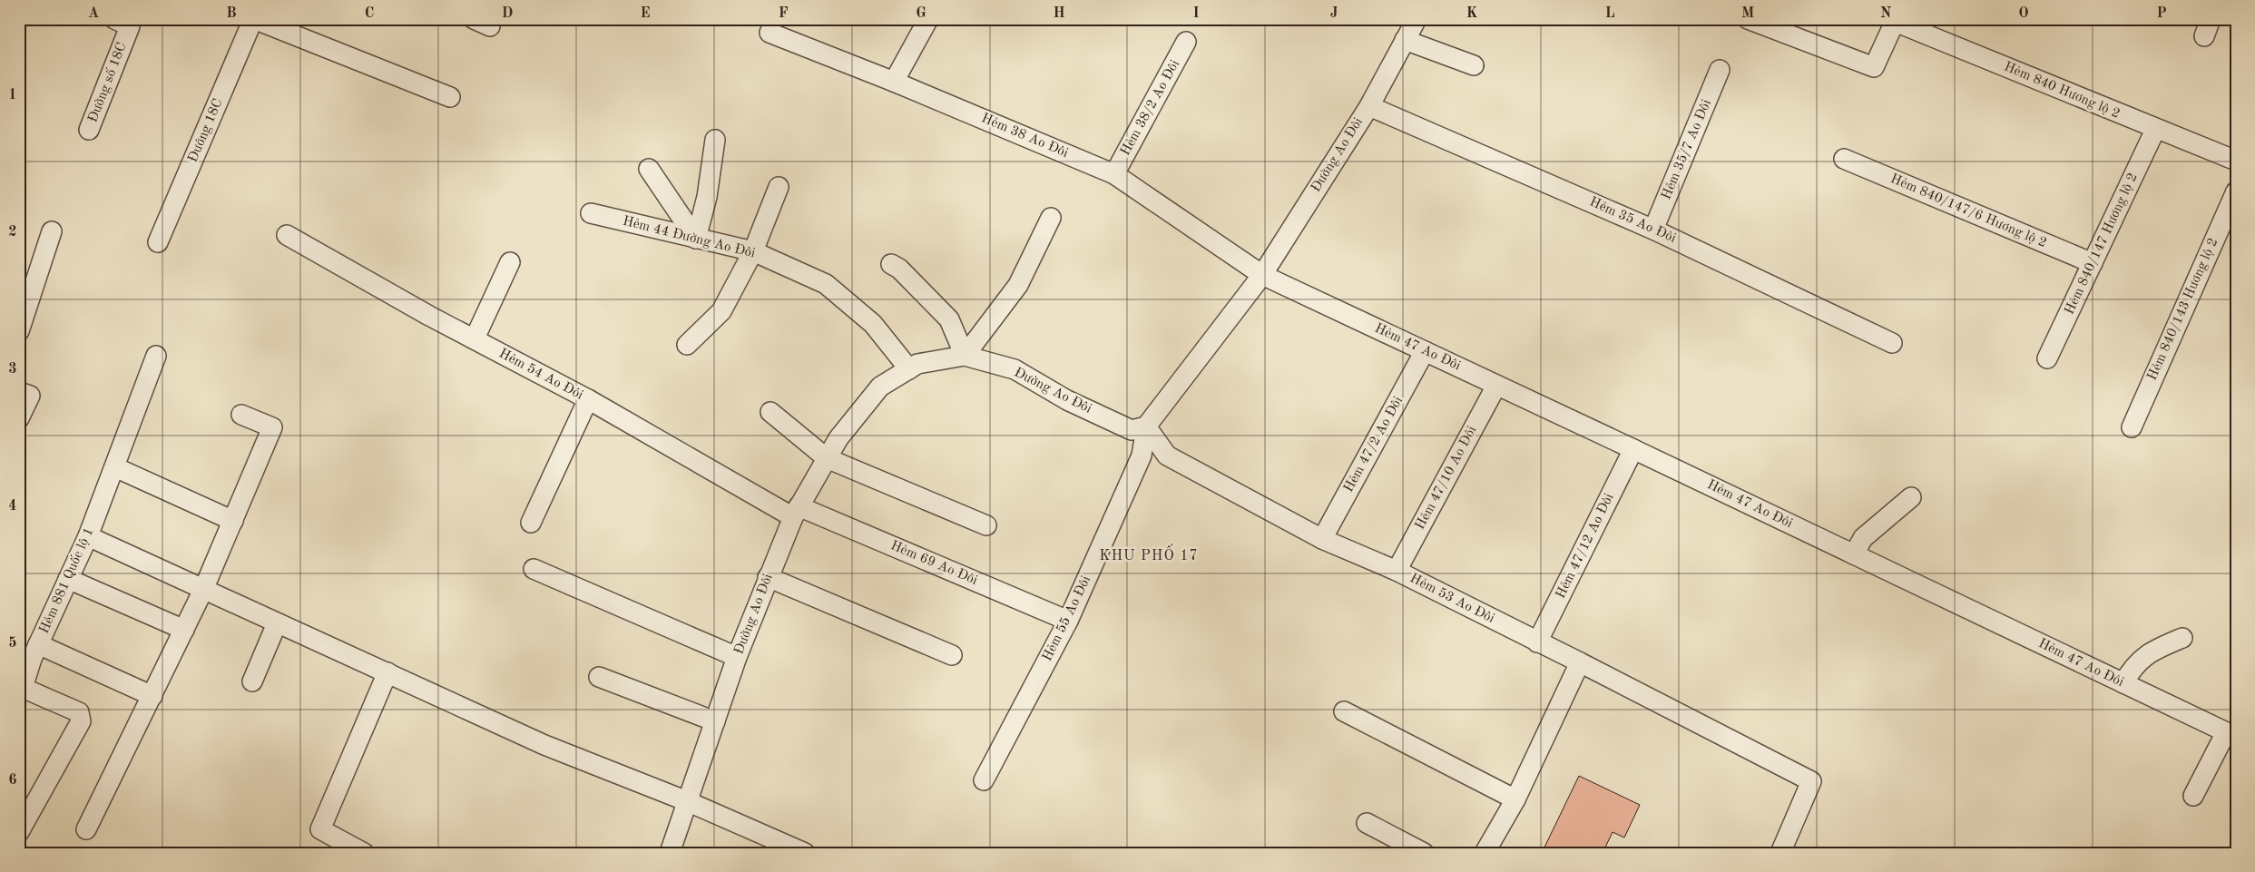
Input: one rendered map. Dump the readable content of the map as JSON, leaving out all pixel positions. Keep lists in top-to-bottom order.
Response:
{
  "streets": {
    "street": [
      "Đường số 18C",
      "Hẻm 840 Hương lộ 2",
      "Hẻm 38/2 Ao Đôi",
      "Đướng 18C",
      "Hẻm 38 Ao Đôi",
      "Hẻm 35/7 Ao Đôi",
      "Đường Ao Đôi",
      "Hẻm 840/147/6 Hương lộ 2",
      "Hẻm 35 Ao Đôi",
      "Hẻm 44 Đường Ao Đôi",
      "Hẻm 840/147 Hương lộ 2",
      "Hẻm 840/143 Hương lộ 2",
      "Hẻm 47 Ao Đôi",
      "Hẻm 54 Ao Đôi",
      "Hẻm 47/2 Ao Đôi",
      "Hẻm 47/10 Ao Đôi",
      "Hẻm 47/12 Ao Đôi",
      "Hẻm 69 Ao Đôi",
      "Hẻm 881 Quốc lộ 1",
      "Hẻm 53 Ao Đôi",
      "Hẻm 55 Ao Đôi"
    ]
  },
  "crossings": [
    ["Hẻm 840 Hương lộ 2", "Hẻm 840/147 Hương lộ 2"],
    ["Hẻm 38/2 Ao Đôi", "Hẻm 38 Ao Đôi"],
    ["Hẻm 38 Ao Đôi", "Đường Ao Đôi"],
    ["Hẻm 38 Ao Đôi", "Hẻm 47 Ao Đôi"],
    ["Hẻm 35/7 Ao Đôi", "Hẻm 35 Ao Đôi"],
    ["Đường Ao Đôi", "Hẻm 35 Ao Đôi"],
    ["Đường Ao Đôi", "Hẻm 44 Đường Ao Đôi"],
    ["Đường Ao Đôi", "Hẻm 47 Ao Đôi"],
    ["Đường Ao Đôi", "Hẻm 54 Ao Đôi"],
    ["Đường Ao Đôi", "Hẻm 69 Ao Đôi"],
    ["Đường Ao Đôi", "Hẻm 53 Ao Đôi"],
    ["Đường Ao Đôi", "Hẻm 55 Ao Đôi"],
    ["Hẻm 840/147/6 Hương lộ 2", "Hẻm 840/147 Hương lộ 2"],
    ["Hẻm 47 Ao Đôi", "Hẻm 47/2 Ao Đôi"],
    ["Hẻm 47 Ao Đôi", "Hẻm 47/10 Ao Đôi"],
    ["Hẻm 47 Ao Đôi", "Hẻm 47/12 Ao Đôi"],
    ["Hẻm 54 Ao Đôi", "Hẻm 69 Ao Đôi"],
    ["Hẻm 47/2 Ao Đôi", "Hẻm 53 Ao Đôi"],
    ["Hẻm 47/10 Ao Đôi", "Hẻm 53 Ao Đôi"],
    ["Hẻm 47/12 Ao Đôi", "Hẻm 53 Ao Đôi"],
    ["Hẻm 69 Ao Đôi", "Hẻm 55 Ao Đôi"],
    ["Hẻm 53 Ao Đôi", "Hẻm 55 Ao Đôi"]
  ],
  "districts": ["KHU PHỐ 17"],
  "grid": {
    "columns": [
      "A",
      "B",
      "C",
      "D",
      "E",
      "F",
      "G",
      "H",
      "I",
      "J",
      "K",
      "L",
      "M",
      "N",
      "O",
      "P"
    ],
    "rows": [
      "1",
      "2",
      "3",
      "4",
      "5",
      "6"
    ]
  }
}
